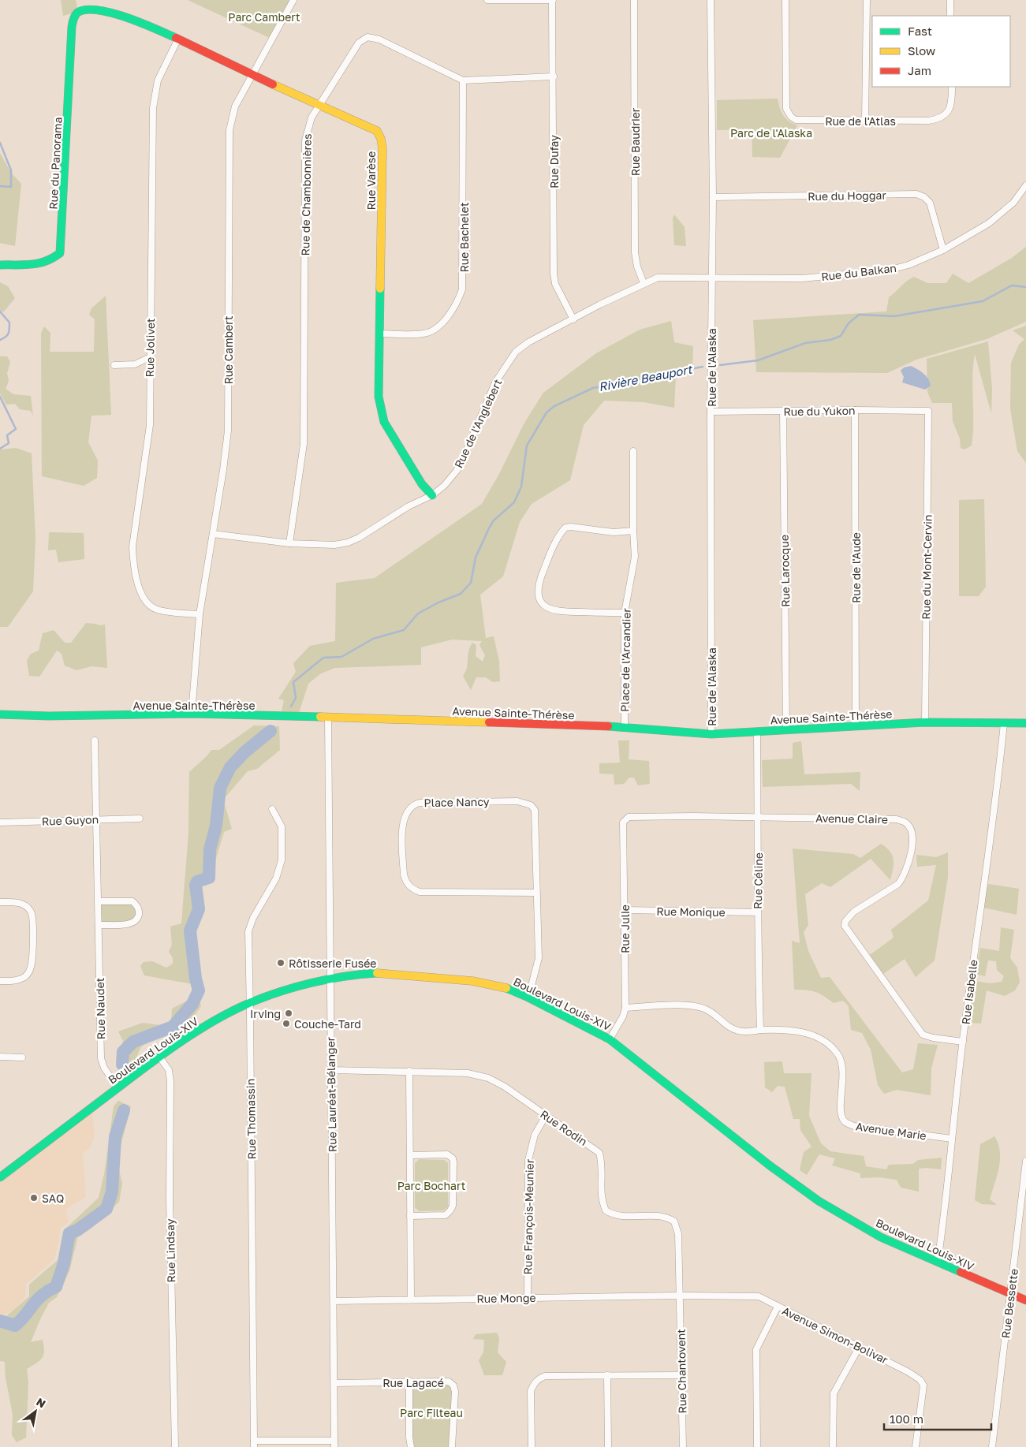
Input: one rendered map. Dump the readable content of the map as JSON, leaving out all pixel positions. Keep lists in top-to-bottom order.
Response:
{
  "streets": {
    "street": [
      "Rue de l'Atlas",
      "Rue Baudrier",
      "Rue Dufay",
      "Rue du Panorama",
      "Rue Varèse",
      "Rue de Chambonnières",
      "Rue du Hoggar",
      "Rue Bachelet",
      "Rue du Balkan",
      "Rue Jolivet",
      "Rue Cambert",
      "Rue de l'Alaska",
      "Rue du Yukon",
      "Rue de l'Anglebert",
      "Rue du Mont-Cervin",
      "Rue de l'Aude",
      "Rue Larocque",
      "Place de l'Arcandier",
      "Avenue Sainte-Thérèse",
      "Place Nancy",
      "Avenue Claire",
      "Rue Guyon",
      "Rue Céline",
      "Rue Monique",
      "Rue Julie",
      "Rue Isabelle",
      "Boulevard Louis-XIV",
      "Rue Naudet",
      "Rue Lauréat-Bélanger",
      "Rue Thomassin",
      "Rue Rodin",
      "Avenue Marie",
      "Rue François-Meunier",
      "Rue Lindsay",
      "Rue Monge",
      "Rue Bessette",
      "Avenue Simon-Bolivar",
      "Rue Chantovent",
      "Rue Lagacé"
    ]
  },
  "crossings": [
    ["Rue Baudrier", "Rue de l'Anglebert"],
    ["Rue Dufay", "Rue de Chambonnières"],
    ["Rue Dufay", "Rue de l'Anglebert"],
    ["Rue du Panorama", "Rue Varèse"],
    ["Rue Varèse", "Rue de Chambonnières"],
    ["Rue Varèse", "Rue Bachelet"],
    ["Rue Varèse", "Rue Jolivet"],
    ["Rue Varèse", "Rue Cambert"],
    ["Rue Varèse", "Rue de l'Anglebert"],
    ["Rue de Chambonnières", "Rue Bachelet"],
    ["Rue de Chambonnières", "Rue de l'Anglebert"],
    ["Rue du Hoggar", "Rue du Balkan"],
    ["Rue du Hoggar", "Rue de l'Alaska"],
    ["Rue du Balkan", "Rue de l'Alaska"],
    ["Rue du Balkan", "Rue de l'Anglebert"],
    ["Rue Jolivet", "Rue Cambert"],
    ["Rue Cambert", "Rue de l'Anglebert"],
    ["Rue Cambert", "Avenue Sainte-Thérèse"],
    ["Rue de l'Alaska", "Rue du Yukon"],
    ["Rue de l'Alaska", "Rue de l'Anglebert"],
    ["Rue de l'Alaska", "Avenue Sainte-Thérèse"],
    ["Rue du Yukon", "Rue du Mont-Cervin"],
    ["Rue du Yukon", "Rue de l'Aude"],
    ["Rue du Yukon", "Rue Larocque"],
    ["Rue du Mont-Cervin", "Avenue Sainte-Thérèse"],
    ["Rue de l'Aude", "Avenue Sainte-Thérèse"],
    ["Rue Larocque", "Avenue Sainte-Thérèse"],
    ["Place de l'Arcandier", "Avenue Sainte-Thérèse"],
    ["Avenue Sainte-Thérèse", "Rue Céline"],
    ["Avenue Sainte-Thérèse", "Rue Isabelle"],
    ["Avenue Sainte-Thérèse", "Rue Lauréat-Bélanger"],
    ["Place Nancy", "Boulevard Louis-XIV"],
    ["Avenue Claire", "Rue Céline"],
    ["Avenue Claire", "Rue Julie"],
    ["Avenue Claire", "Rue Isabelle"],
    ["Rue Guyon", "Rue Naudet"],
    ["Rue Céline", "Rue Monique"],
    ["Rue Céline", "Avenue Marie"],
    ["Rue Monique", "Rue Julie"],
    ["Rue Julie", "Boulevard Louis-XIV"],
    ["Rue Julie", "Avenue Marie"],
    ["Rue Isabelle", "Boulevard Louis-XIV"],
    ["Rue Isabelle", "Avenue Marie"],
    ["Boulevard Louis-XIV", "Rue Naudet"],
    ["Boulevard Louis-XIV", "Rue Lauréat-Bélanger"],
    ["Boulevard Louis-XIV", "Rue Thomassin"],
    ["Boulevard Louis-XIV", "Rue Lindsay"],
    ["Boulevard Louis-XIV", "Rue Bessette"],
    ["Rue Lauréat-Bélanger", "Rue Rodin"],
    ["Rue Lauréat-Bélanger", "Rue Monge"],
    ["Rue Lauréat-Bélanger", "Rue Lagacé"],
    ["Rue Rodin", "Rue François-Meunier"],
    ["Rue Rodin", "Rue Monge"],
    ["Rue Rodin", "Avenue Simon-Bolivar"],
    ["Rue Rodin", "Rue Chantovent"],
    ["Rue François-Meunier", "Rue Monge"],
    ["Rue Monge", "Avenue Simon-Bolivar"],
    ["Rue Monge", "Rue Chantovent"],
    ["Avenue Simon-Bolivar", "Rue Chantovent"]
  ],
  "water": ["Rivière Beauport"],
  "parks": [
    "Parc Cambert",
    "Parc de l'Alaska",
    "Parc Bochart",
    "Parc Filteau"
  ],
  "places": [
    "Rôtisserie Fusée",
    "Irving",
    "Couche-Tard",
    "SAQ"
  ],
  "legend": ["Fast", "Slow", "Jam"],
  "scale_bar": "100 m",
  "north": "top right"
}
